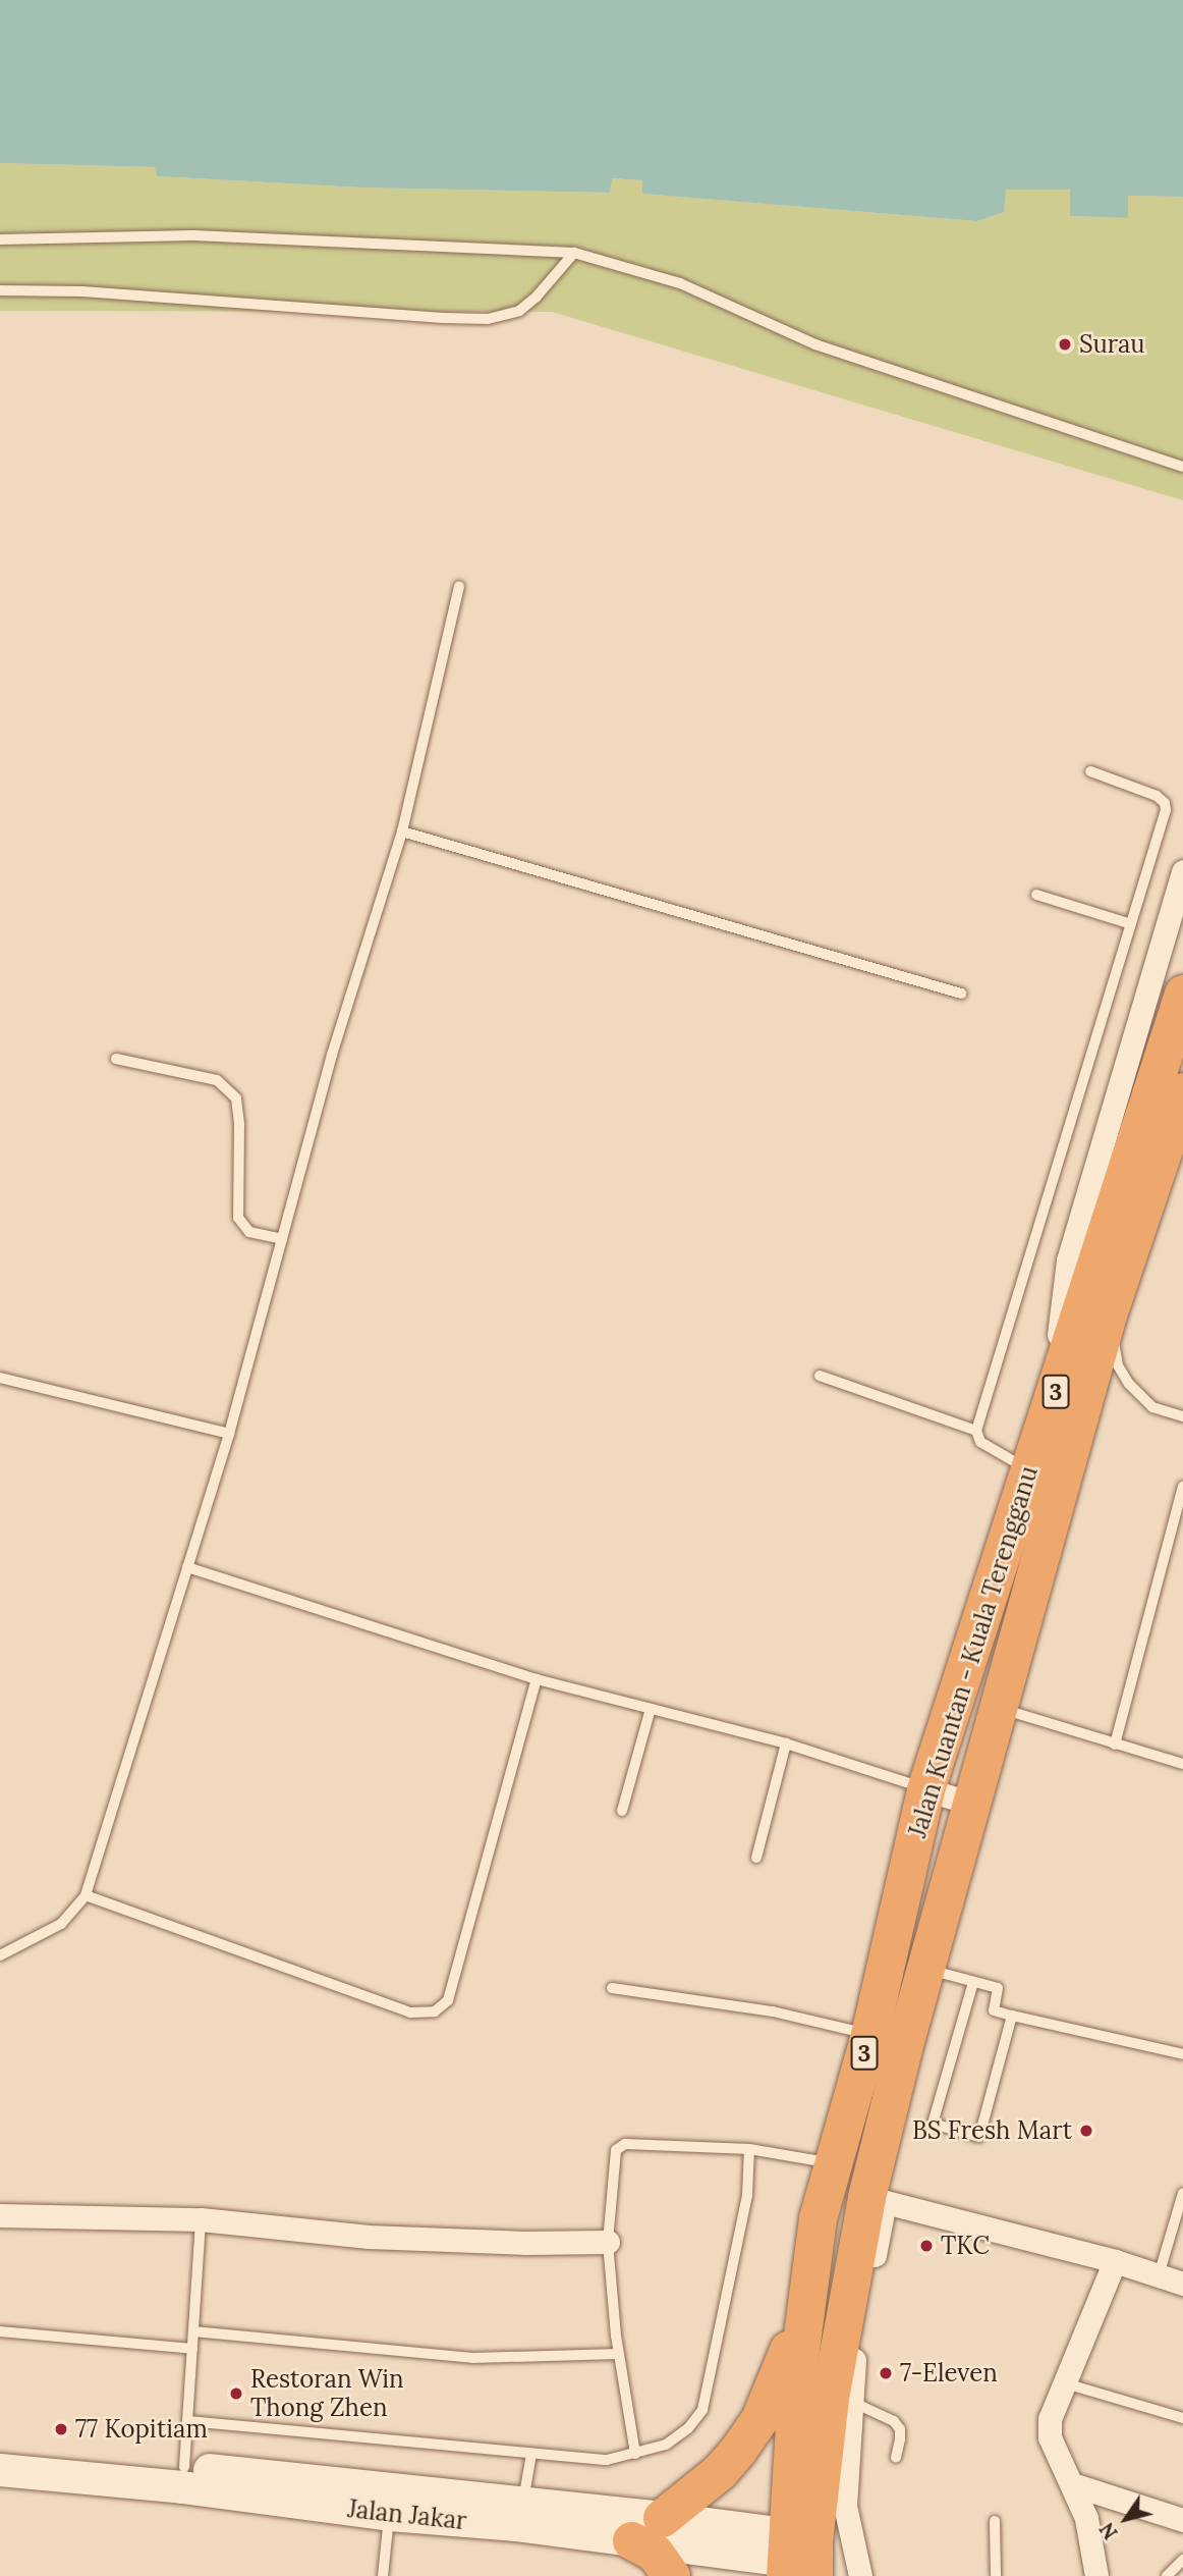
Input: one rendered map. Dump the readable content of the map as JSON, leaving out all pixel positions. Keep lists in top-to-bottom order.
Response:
{
  "streets": {
    "highway": ["3", "Jalan Kuantan - Kuala Terengganu"],
    "main road": ["Jalan Jakar"]
  },
  "crossings": [
    ["Jalan Kuantan - Kuala Terengganu", "Jalan Jakar"]
  ],
  "places": [
    "Surau",
    "BS Fresh Mart",
    "TKC",
    "7-Eleven",
    "Restoran Win Thong Zhen",
    "77 Kopitiam"
  ],
  "north": "bottom left"
}
